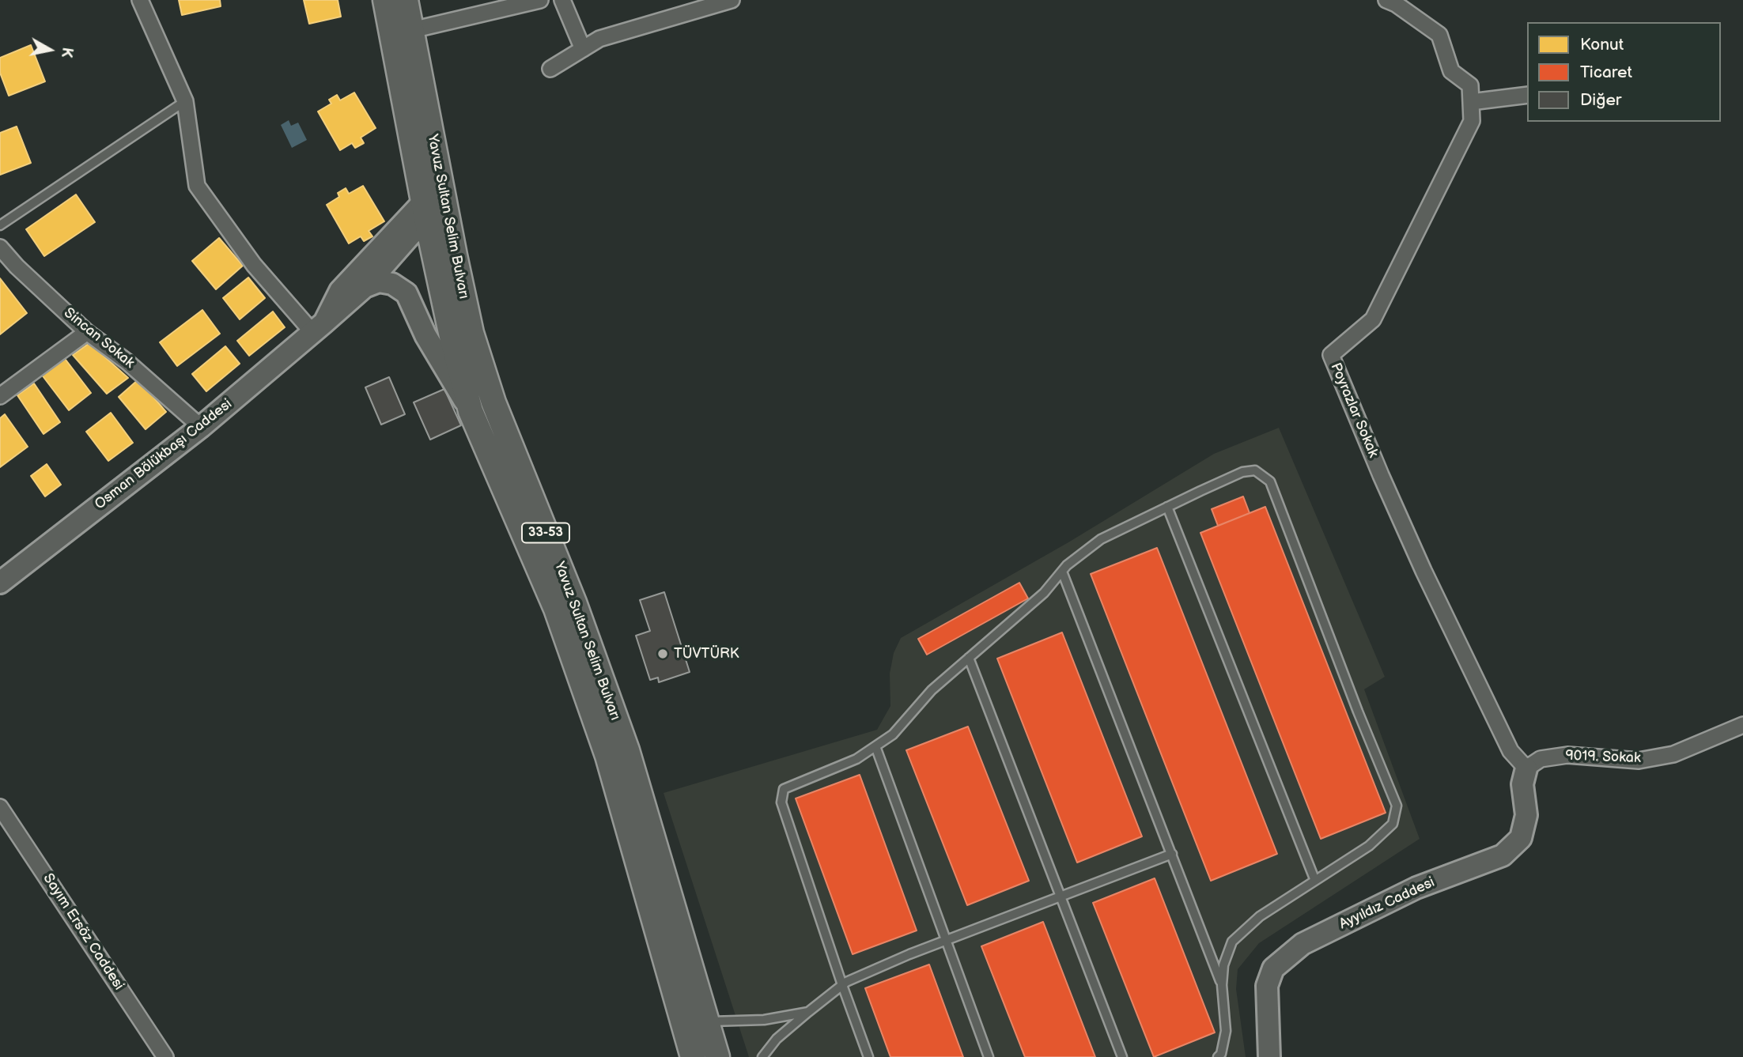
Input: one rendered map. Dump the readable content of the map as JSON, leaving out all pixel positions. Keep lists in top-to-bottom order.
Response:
{
  "streets": {
    "main road": ["Yavuz Sultan Selim Bulvarı", "33-53"],
    "street": [
      "Sincan Sokak",
      "Poyrazlar Sokak",
      "Osman Bölükbaşı Caddesi",
      "9019. Sokak",
      "Ayyıldız Caddesi",
      "Sayım Ersöz Caddesi"
    ]
  },
  "crossings": [
    ["Yavuz Sultan Selim Bulvarı", "Osman Bölükbaşı Caddesi"],
    ["Sincan Sokak", "Osman Bölükbaşı Caddesi"],
    ["Poyrazlar Sokak", "9019. Sokak"],
    ["Poyrazlar Sokak", "Ayyıldız Caddesi"],
    ["9019. Sokak", "Ayyıldız Caddesi"]
  ],
  "places": ["TÜVTÜRK"],
  "legend": ["Konut", "Ticaret", "Diğer"],
  "north": "right"
}
